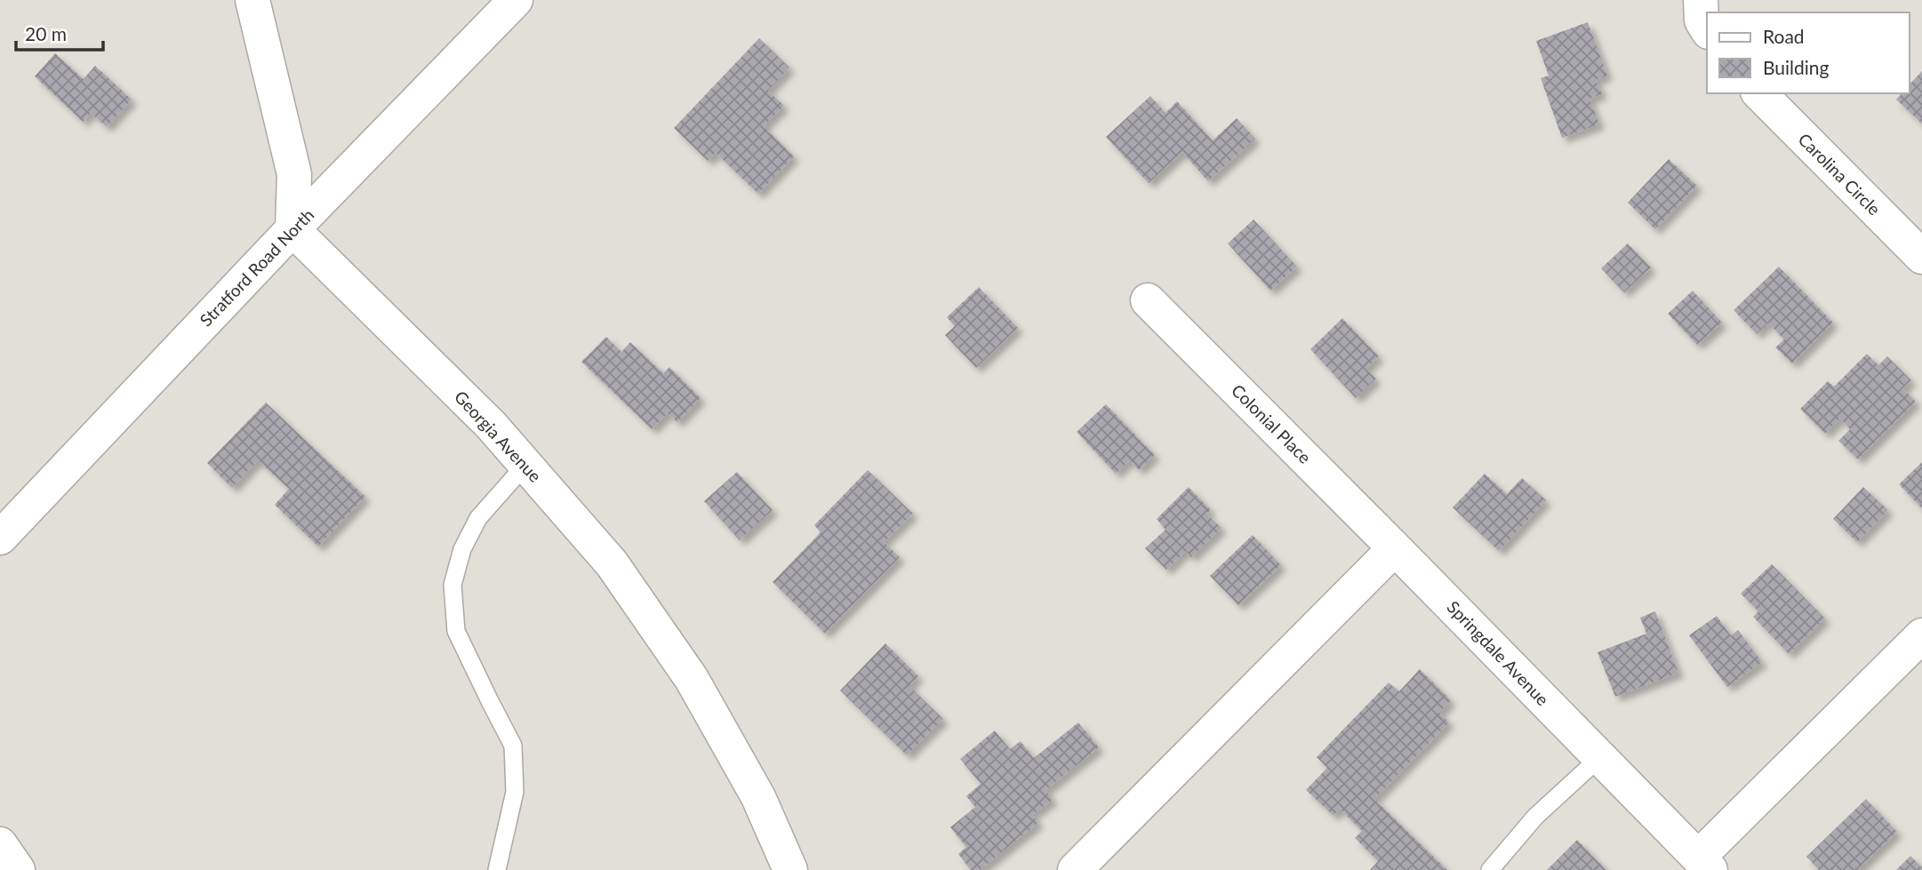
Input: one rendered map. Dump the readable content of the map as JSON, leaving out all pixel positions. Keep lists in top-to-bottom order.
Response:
{
  "streets": {
    "street": [
      "Carolina Circle",
      "Stratford Road North",
      "Colonial Place",
      "Georgia Avenue",
      "Springdale Avenue"
    ]
  },
  "crossings": [
    ["Stratford Road North", "Georgia Avenue"],
    ["Colonial Place", "Springdale Avenue"]
  ],
  "legend": ["Road", "Building"],
  "scale_bar": "20 m"
}
